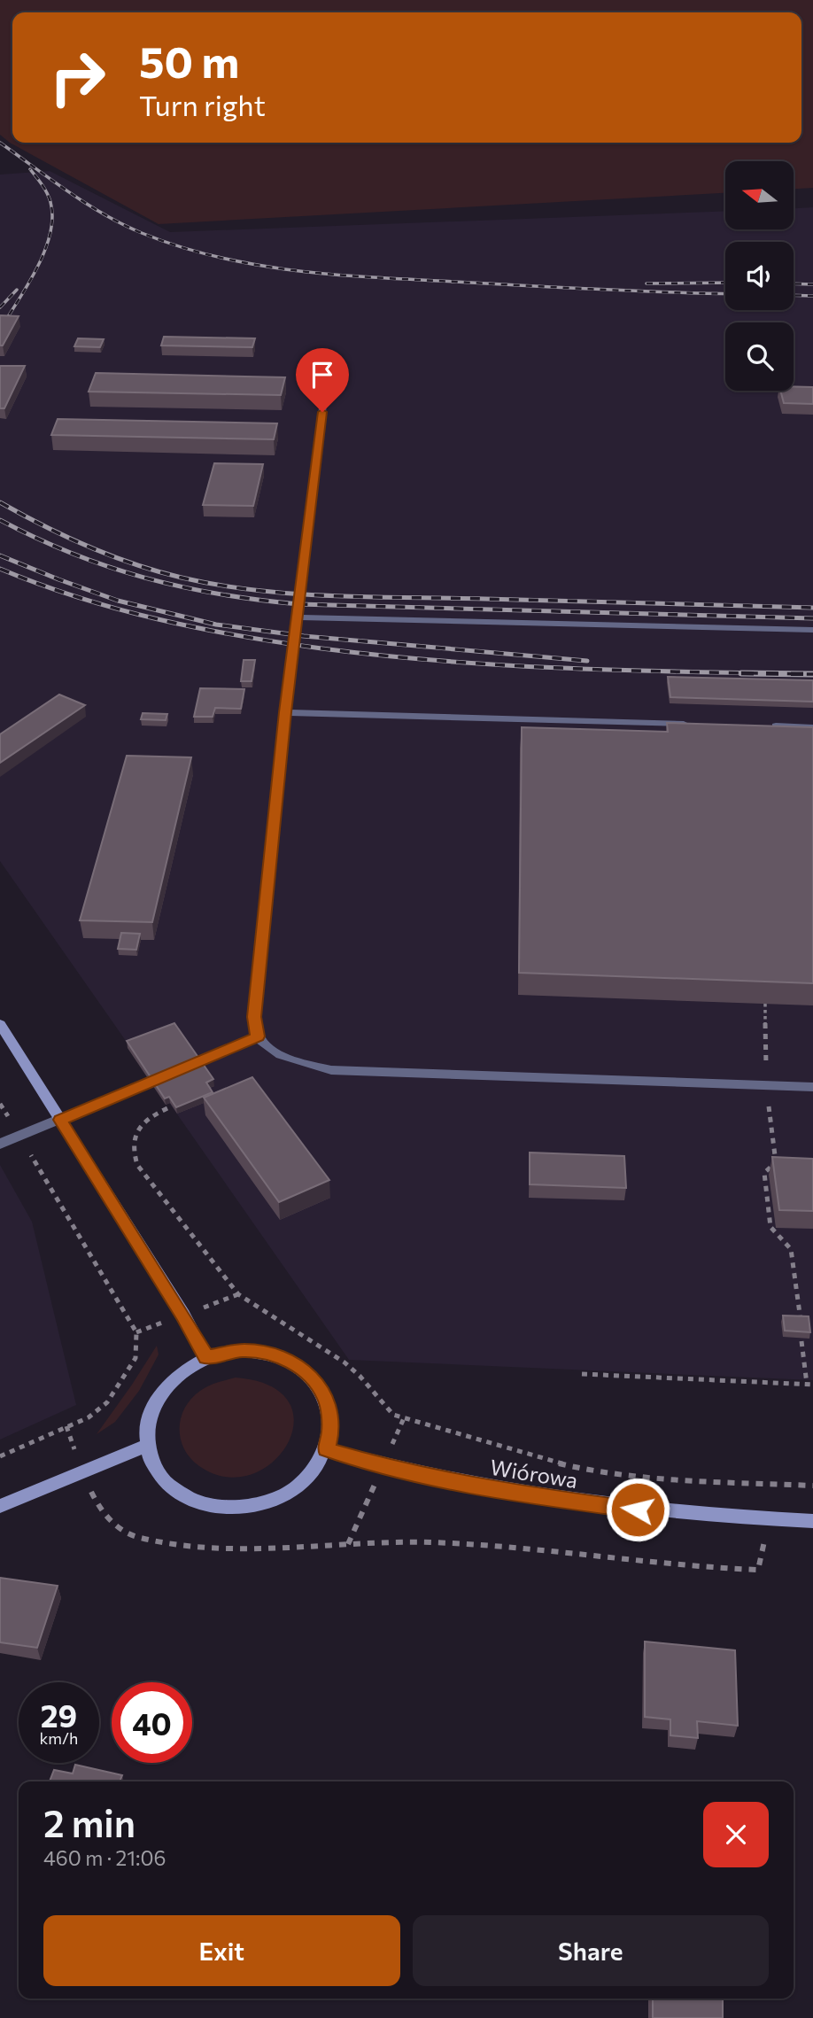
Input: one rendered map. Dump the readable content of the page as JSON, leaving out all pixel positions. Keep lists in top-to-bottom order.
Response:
{
  "streets": {
    "street": ["Wiórowa"]
  },
  "north": "left",
  "page": {
    "turn": ["50 m", "Turn right"],
    "speed": "29 km/h",
    "limit": "40",
    "heading": ["2 min", "460 m · 21:06"],
    "buttons": ["Exit", "Share"]
  }
}
